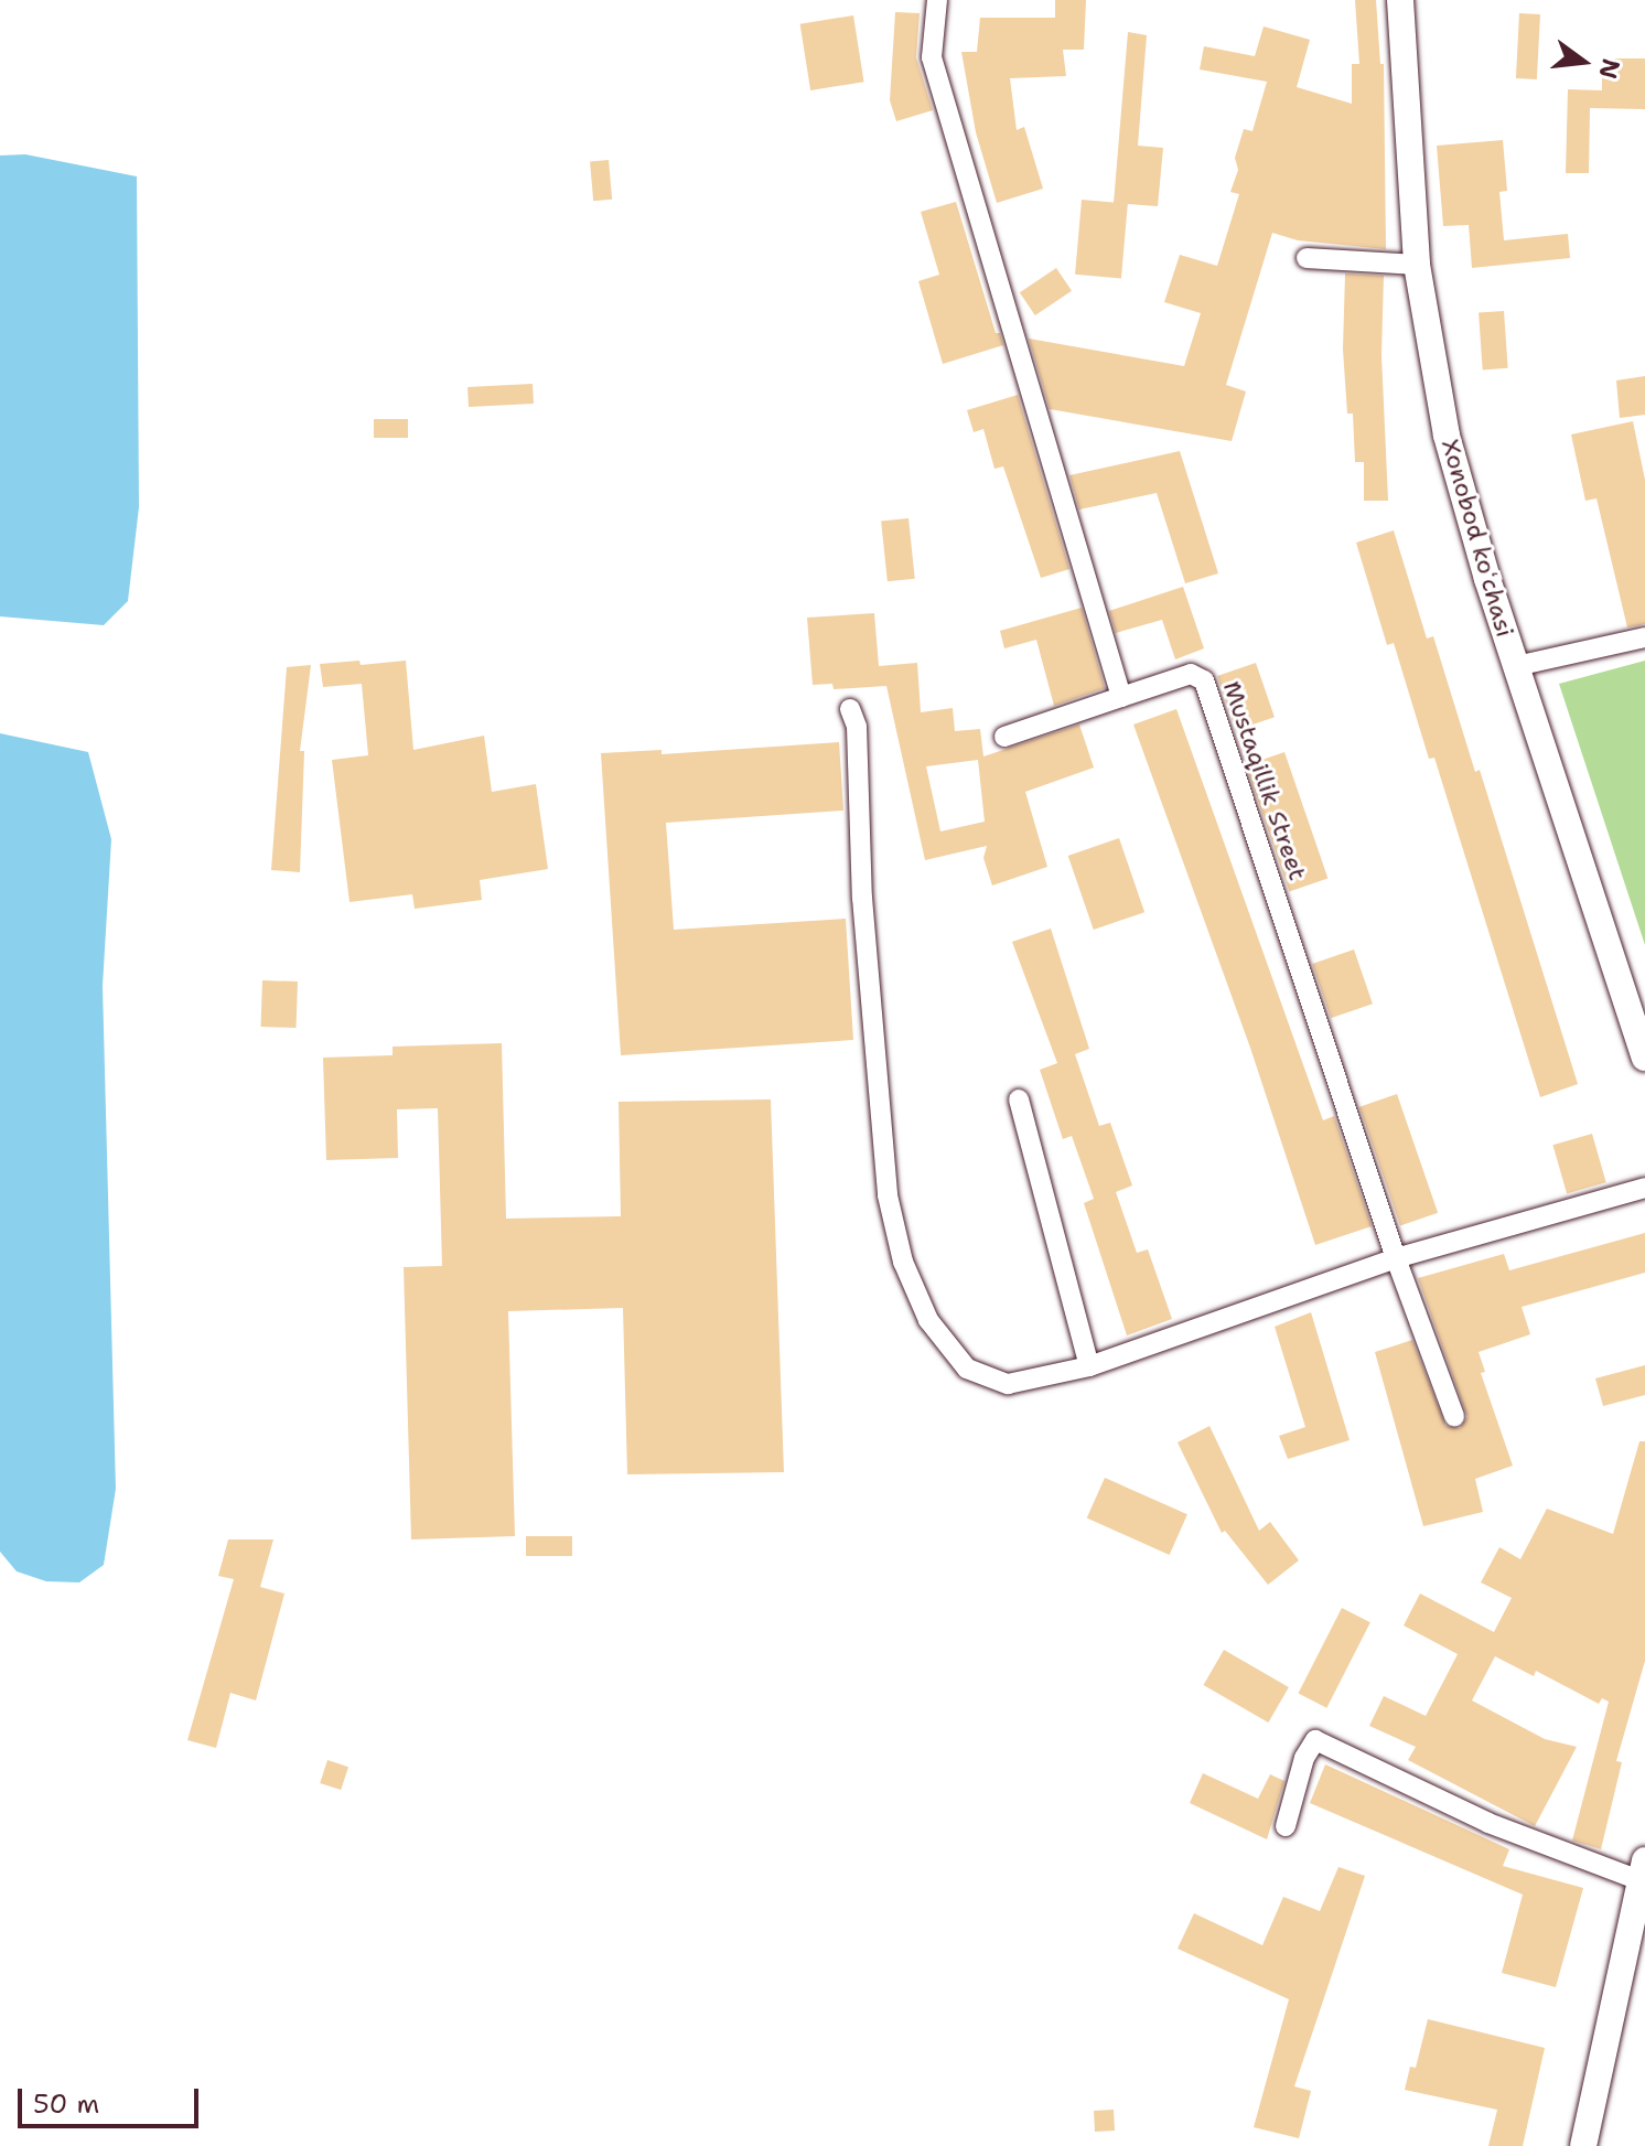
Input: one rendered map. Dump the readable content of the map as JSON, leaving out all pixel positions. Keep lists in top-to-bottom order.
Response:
{
  "streets": {
    "main road": ["Xonobod koʻchasi"],
    "street": ["Mustaqillik Street"]
  },
  "scale_bar": "50 m",
  "north": "right"
}
